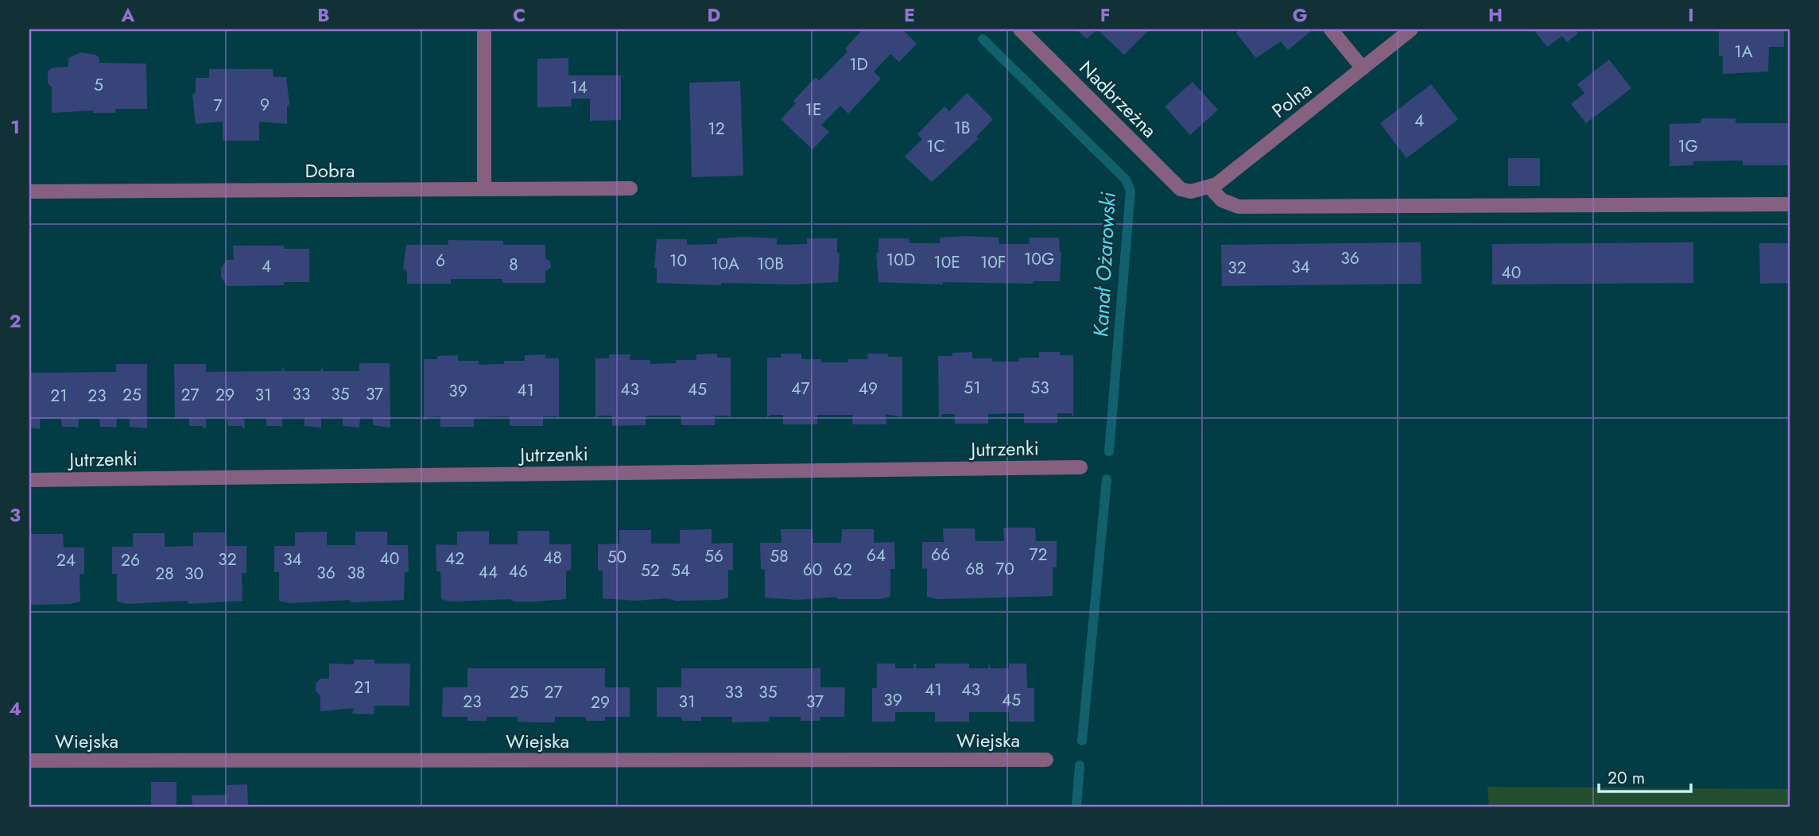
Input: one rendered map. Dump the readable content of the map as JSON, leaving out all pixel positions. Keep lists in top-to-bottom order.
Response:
{
  "streets": {
    "street": [
      "Nadbrzeżna",
      "Polna",
      "Dobra",
      "Jutrzenki",
      "Wiejska"
    ]
  },
  "crossings": [
    ["Nadbrzeżna", "Polna"]
  ],
  "water": ["Kanał Ożarowski"],
  "house_numbers": [
    "1A",
    "1D",
    "5",
    "14",
    "9",
    "7",
    "1E",
    "4",
    "1B",
    "12",
    "1C",
    "1G",
    "36",
    "10G",
    "10D",
    "6",
    "10",
    "10E",
    "10F",
    "10A",
    "10B",
    "8",
    "4",
    "34",
    "32",
    "40",
    "51",
    "53",
    "47",
    "49",
    "43",
    "45",
    "41",
    "39",
    "33",
    "35",
    "37",
    "25",
    "27",
    "29",
    "31",
    "21",
    "23",
    "66",
    "72",
    "64",
    "56",
    "58",
    "50",
    "48",
    "40",
    "42",
    "32",
    "34",
    "24",
    "26",
    "68",
    "70",
    "60",
    "62",
    "52",
    "54",
    "46",
    "44",
    "36",
    "38",
    "28",
    "30",
    "21",
    "41",
    "43",
    "25",
    "27",
    "33",
    "35",
    "39",
    "45",
    "23",
    "31",
    "37",
    "29"
  ],
  "scale_bar": "20 m",
  "grid": {
    "columns": [
      "A",
      "B",
      "C",
      "D",
      "E",
      "F",
      "G",
      "H",
      "I"
    ],
    "rows": [
      "1",
      "2",
      "3",
      "4"
    ]
  }
}
